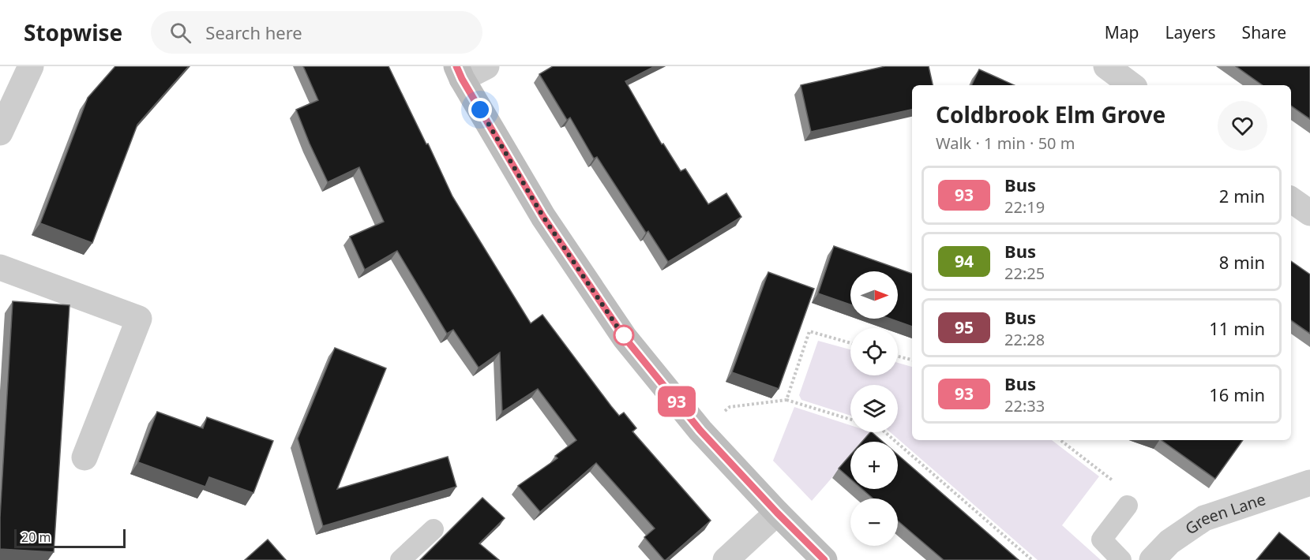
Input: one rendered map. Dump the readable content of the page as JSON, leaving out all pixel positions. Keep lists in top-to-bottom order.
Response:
{
  "streets": {
    "street": ["Green Lane"]
  },
  "lines": ["bus line 93"],
  "scale_bar": "20 m",
  "north": "right",
  "page": {
    "header": "Stopwise",
    "search": "Search here",
    "nav": ["Map", "Layers", "Share"],
    "on_map": "93",
    "heading": ["Coldbrook Elm Grove", "Walk · 1 min · 50 m"],
    "list": [
      {
        "mark": "93",
        "name": "Bus",
        "note": "22:19",
        "value": "2 min"
      },
      {
        "mark": "94",
        "name": "Bus",
        "note": "22:25",
        "value": "8 min"
      },
      {
        "mark": "95",
        "name": "Bus",
        "note": "22:28",
        "value": "11 min"
      },
      {
        "mark": "93",
        "name": "Bus",
        "note": "22:33",
        "value": "16 min"
      }
    ],
    "map_buttons": ["+", "−"],
    "scale": "20 m"
  }
}
